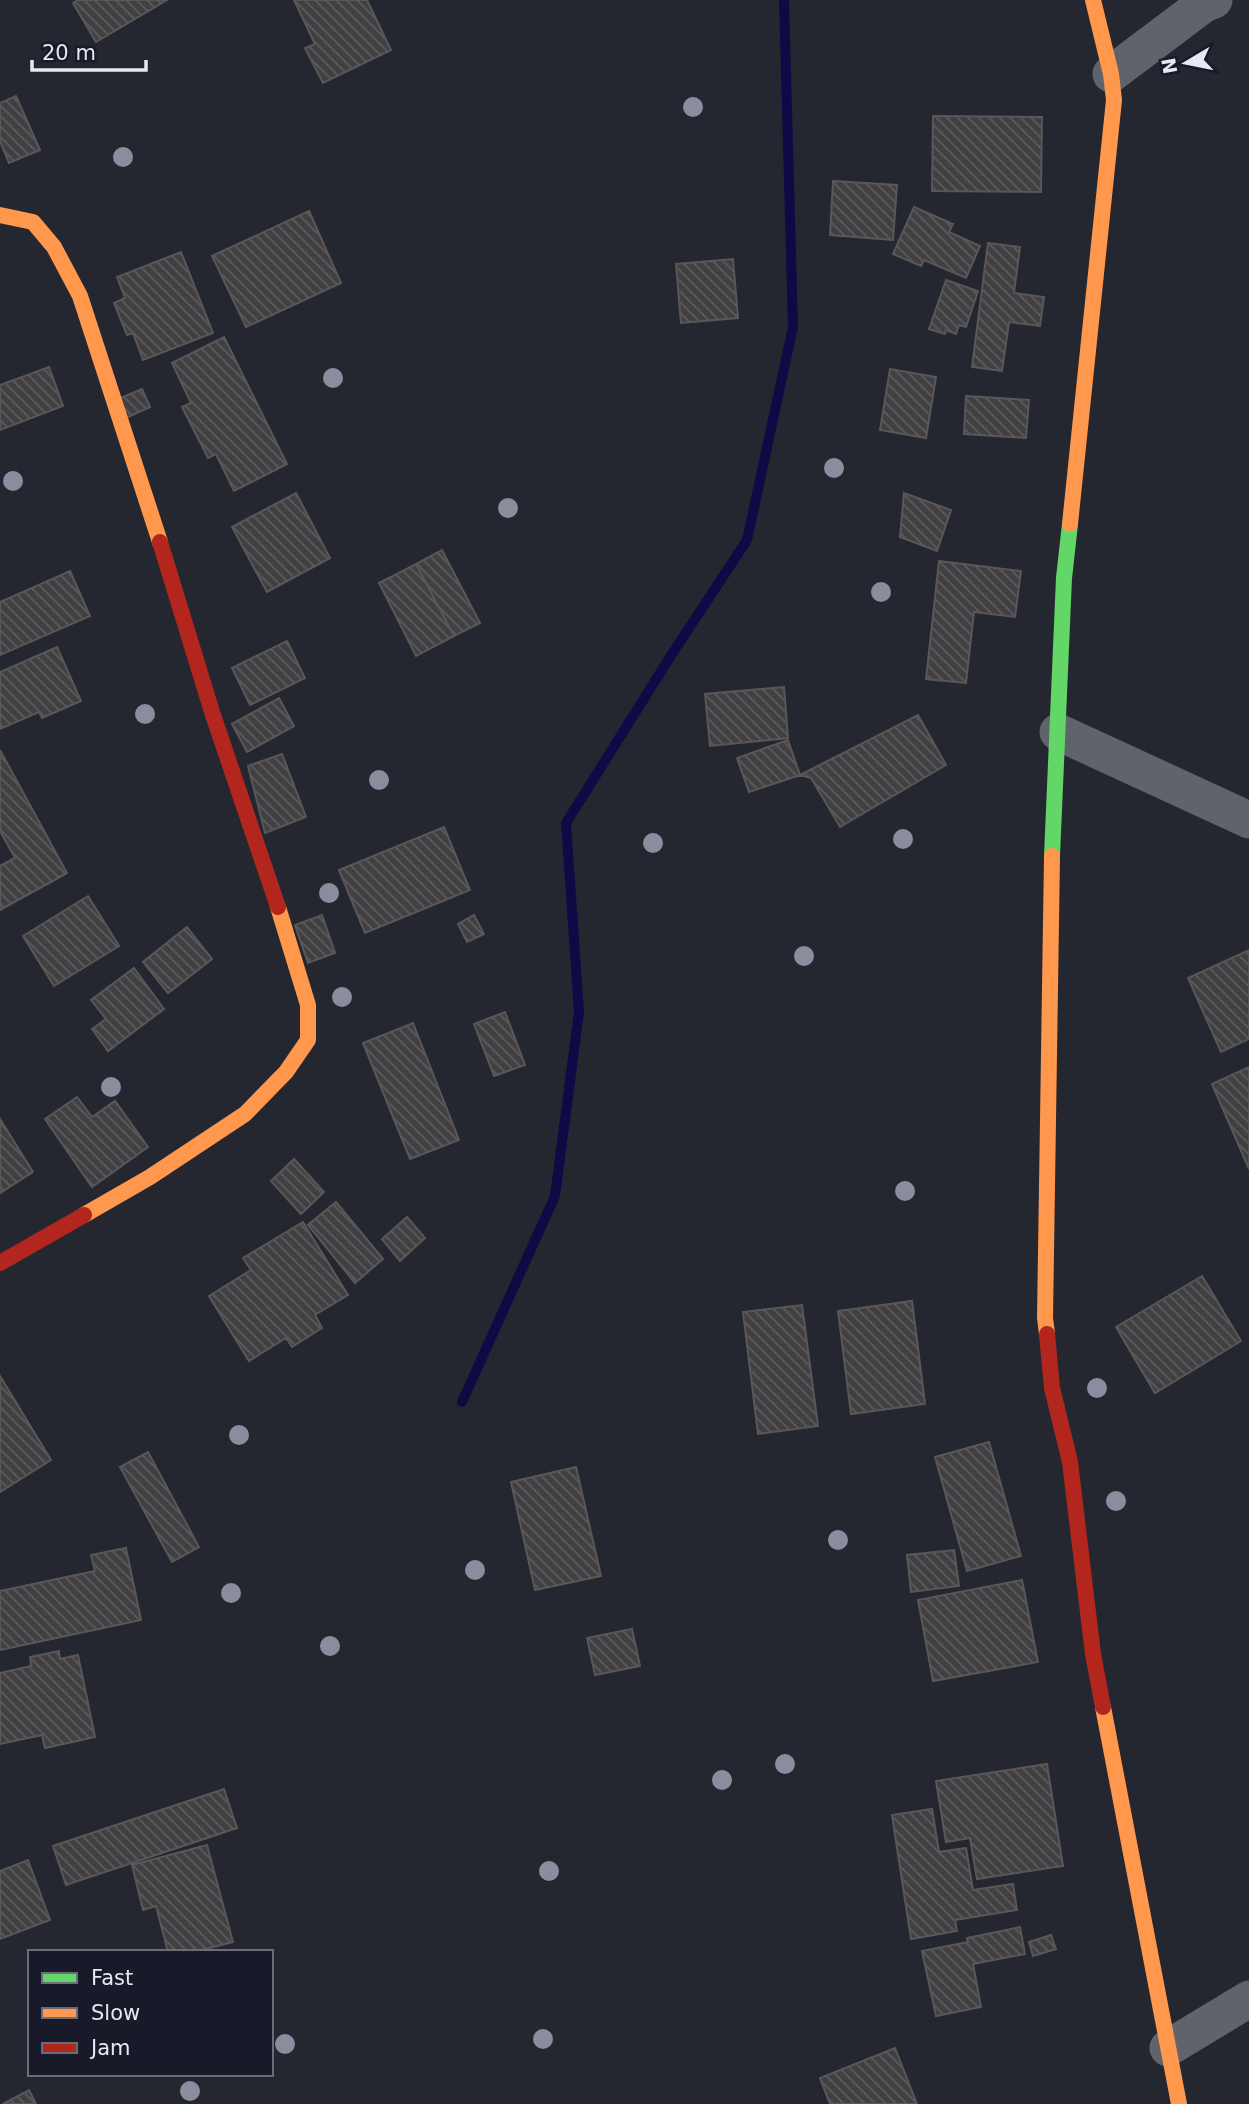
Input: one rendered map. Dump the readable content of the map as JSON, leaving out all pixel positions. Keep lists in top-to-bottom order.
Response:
{
  "legend": ["Fast", "Slow", "Jam"],
  "scale_bar": "20 m",
  "north": "left"
}
